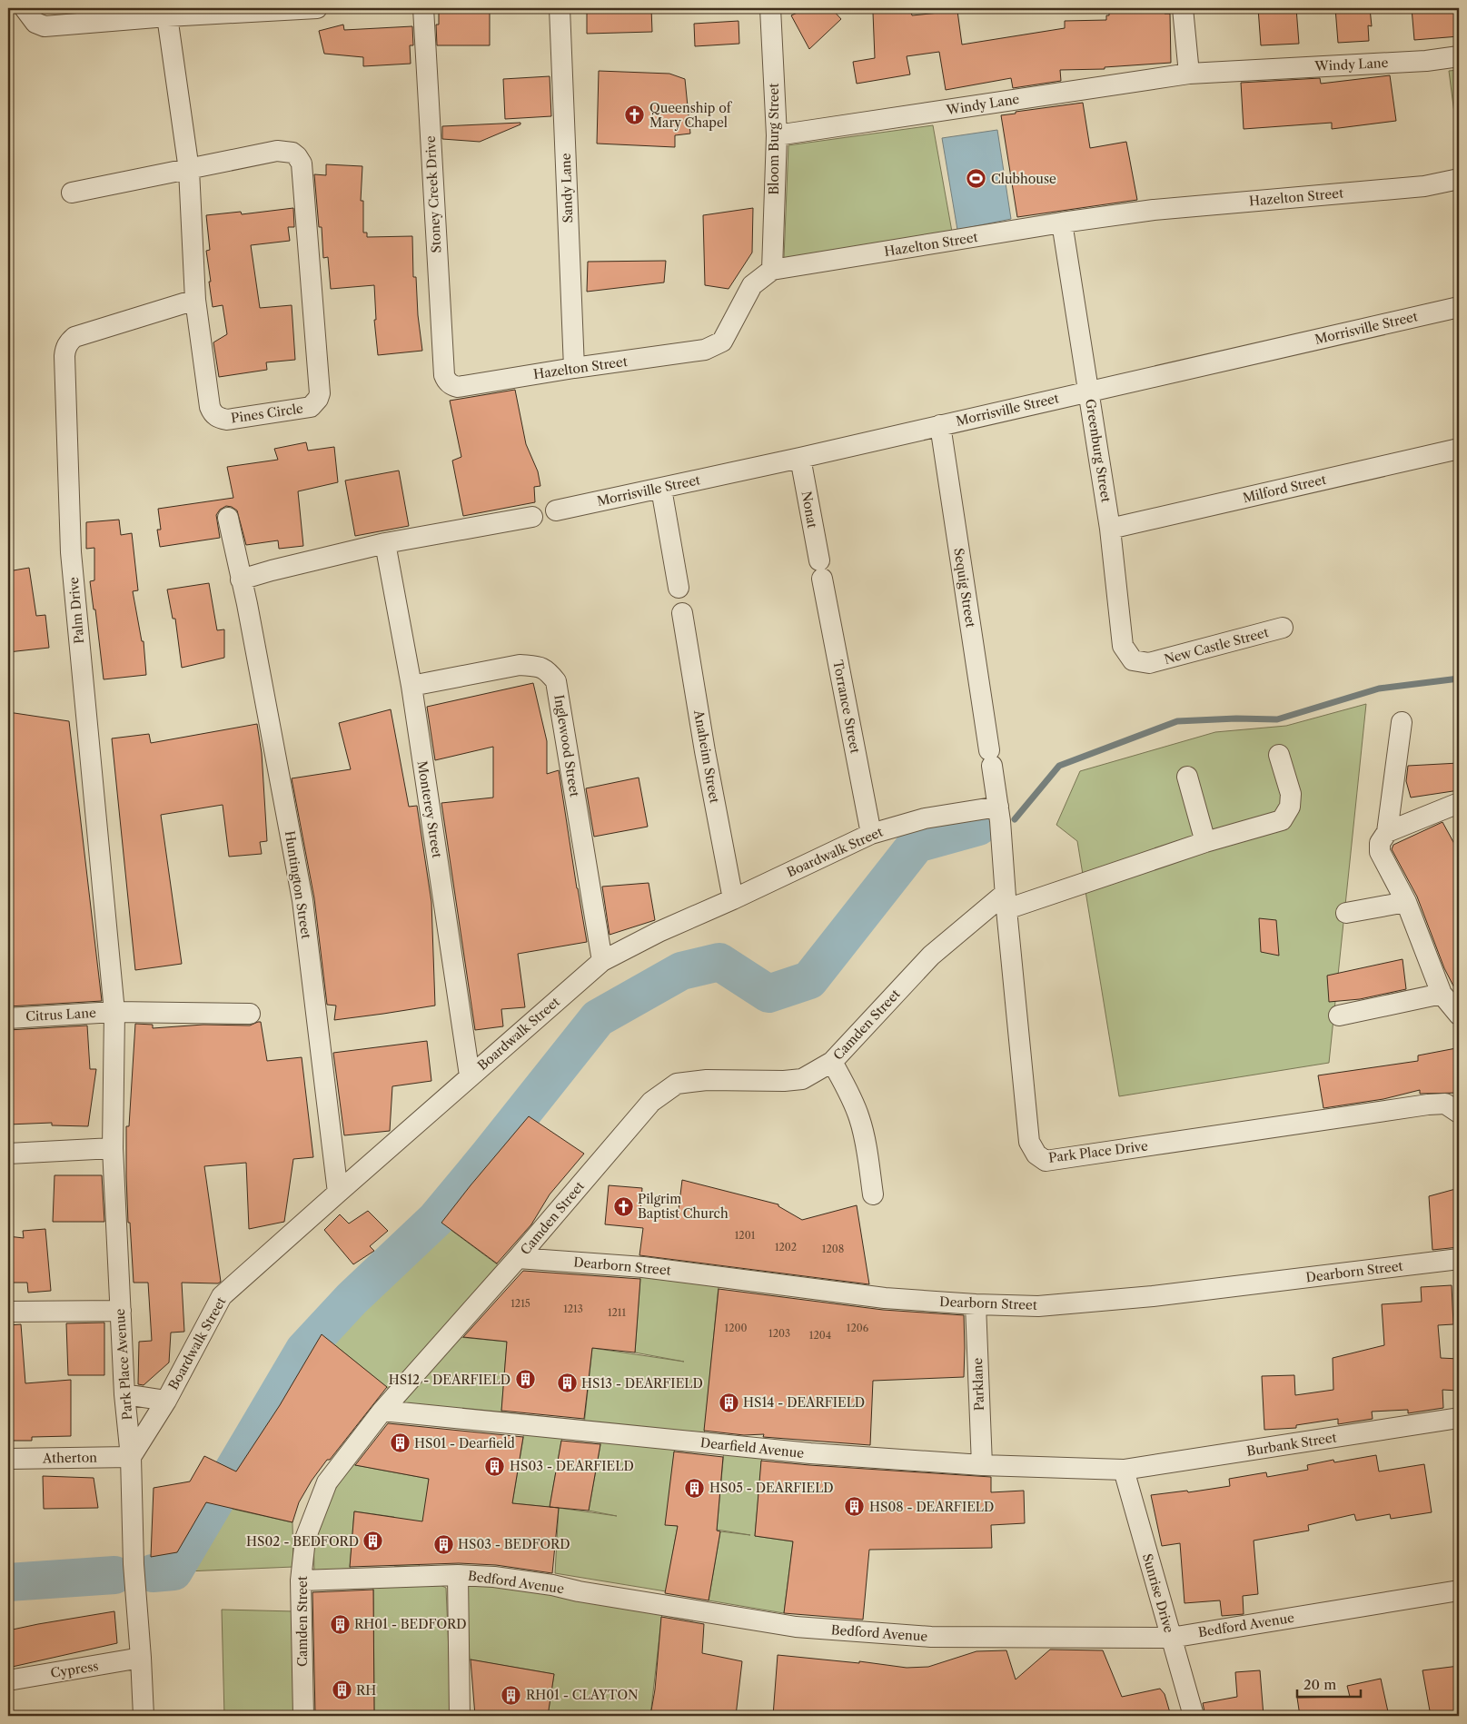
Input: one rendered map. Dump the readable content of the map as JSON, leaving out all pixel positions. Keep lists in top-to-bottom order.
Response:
{
  "streets": {
    "street": [
      "Windy Lane",
      "Bloom Burg Street",
      "Sandy Lane",
      "Stoney Creek Drive",
      "Hazelton Street",
      "Morrisville Street",
      "Pines Circle",
      "Greenburg Street",
      "Milford Street",
      "Nonat",
      "Sequig Street",
      "Palm Drive",
      "New Castle Street",
      "Torrance Street",
      "Inglewood Street",
      "Anaheim Street",
      "Monterey Street",
      "Boardwalk Street",
      "Huntington Street",
      "Citrus Lane",
      "Camden Street",
      "Park Place Drive",
      "Dearborn Street",
      "Park Place Avenue",
      "Parklane",
      "Burbank Street",
      "Dearfield Avenue",
      "Atherton",
      "Bedford Avenue",
      "Sunrise Drive",
      "Cypress"
    ]
  },
  "crossings": [
    ["Windy Lane", "Bloom Burg Street"],
    ["Bloom Burg Street", "Hazelton Street"],
    ["Sandy Lane", "Hazelton Street"],
    ["Stoney Creek Drive", "Hazelton Street"],
    ["Hazelton Street", "Greenburg Street"],
    ["Morrisville Street", "Greenburg Street"],
    ["Morrisville Street", "Nonat"],
    ["Morrisville Street", "Sequig Street"],
    ["Pines Circle", "Palm Drive"],
    ["Greenburg Street", "Milford Street"],
    ["Greenburg Street", "New Castle Street"],
    ["Nonat", "Torrance Street"],
    ["Sequig Street", "Boardwalk Street"],
    ["Sequig Street", "Park Place Drive"],
    ["Palm Drive", "Citrus Lane"],
    ["Palm Drive", "Park Place Avenue"],
    ["Torrance Street", "Boardwalk Street"],
    ["Inglewood Street", "Monterey Street"],
    ["Inglewood Street", "Boardwalk Street"],
    ["Anaheim Street", "Boardwalk Street"],
    ["Monterey Street", "Boardwalk Street"],
    ["Boardwalk Street", "Huntington Street"],
    ["Boardwalk Street", "Park Place Drive"],
    ["Boardwalk Street", "Park Place Avenue"],
    ["Boardwalk Street", "Atherton"],
    ["Citrus Lane", "Park Place Avenue"],
    ["Camden Street", "Park Place Drive"],
    ["Camden Street", "Dearborn Street"],
    ["Camden Street", "Dearfield Avenue"],
    ["Camden Street", "Bedford Avenue"],
    ["Dearborn Street", "Parklane"],
    ["Park Place Avenue", "Atherton"],
    ["Park Place Avenue", "Cypress"],
    ["Parklane", "Dearfield Avenue"],
    ["Burbank Street", "Dearfield Avenue"],
    ["Burbank Street", "Sunrise Drive"],
    ["Dearfield Avenue", "Sunrise Drive"],
    ["Bedford Avenue", "Sunrise Drive"]
  ],
  "places": {
    "church": ["Queenship of Mary Chapel", "Pilgrim Baptist Church"],
    "sports": ["Clubhouse"],
    "building": [
      "HS12 - DEARFIELD",
      "HS13 - DEARFIELD",
      "HS14 - DEARFIELD",
      "HS01 - Dearfield",
      "HS03 - DEARFIELD",
      "HS05 - DEARFIELD",
      "HS08 - DEARFIELD",
      "HS02 - BEDFORD",
      "HS03 - BEDFORD",
      "RH01 - BEDFORD",
      "RH",
      "RH01 - CLAYTON"
    ]
  },
  "house_numbers": [
    "1201",
    "1202",
    "1208",
    "1215",
    "1213",
    "1211",
    "1200",
    "1206",
    "1203",
    "1204"
  ],
  "scale_bar": "20 m"
}
